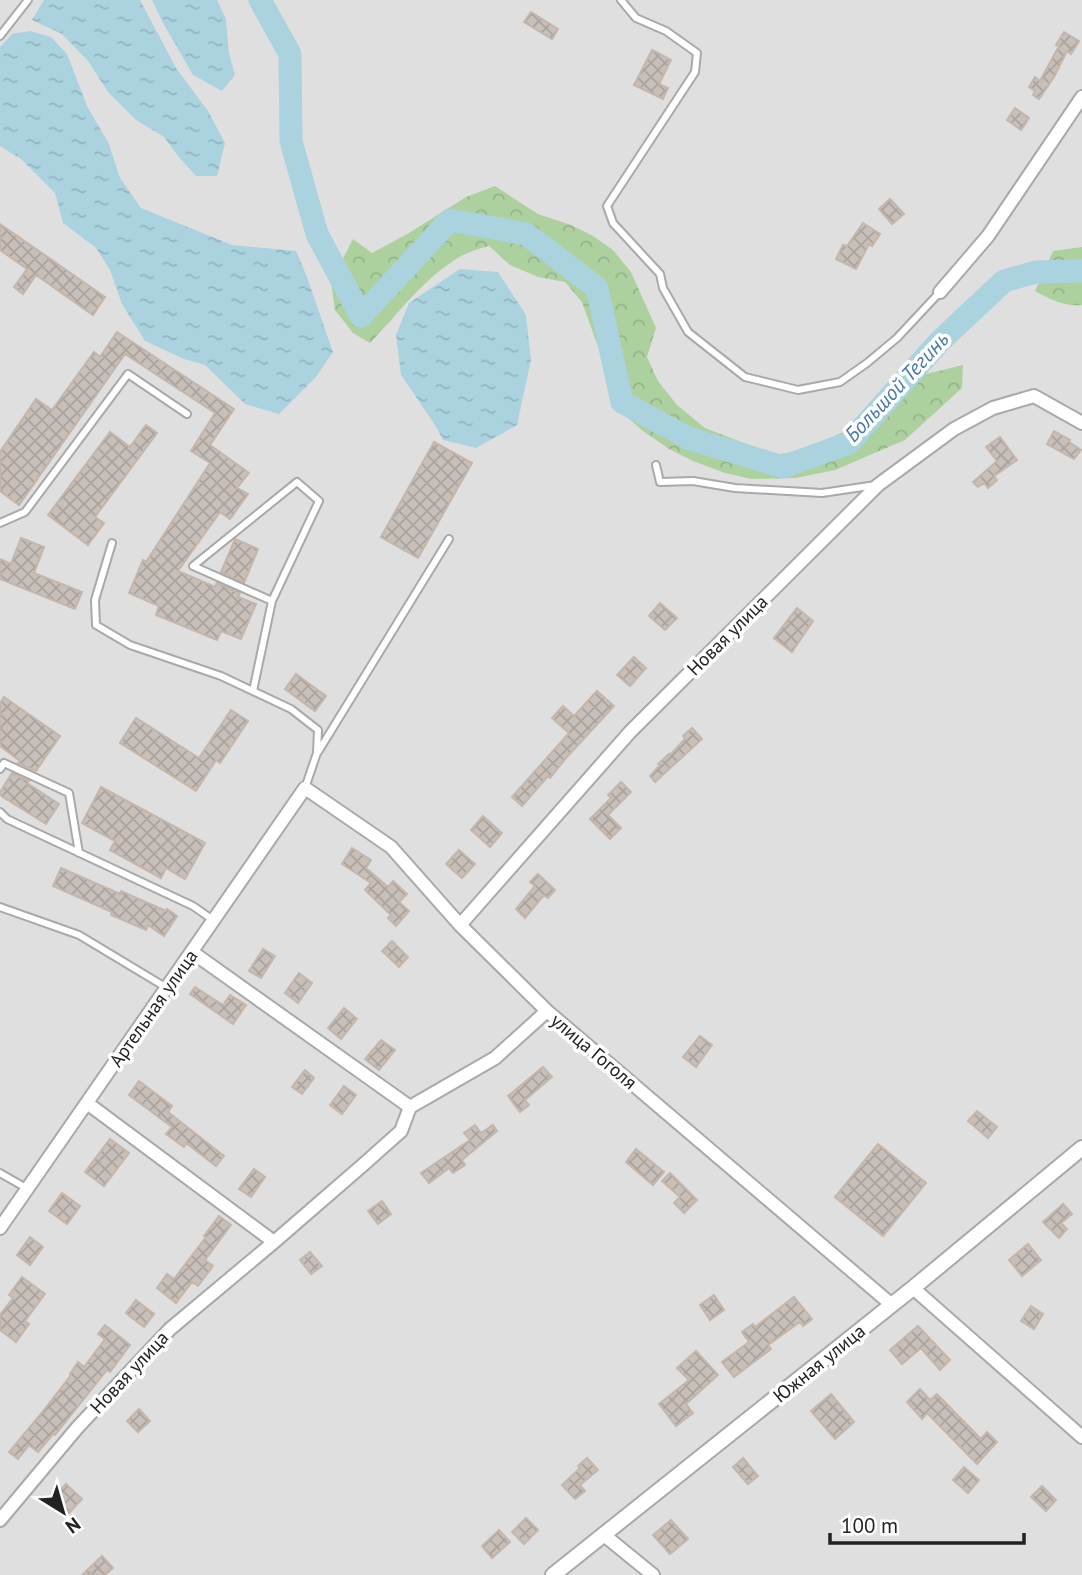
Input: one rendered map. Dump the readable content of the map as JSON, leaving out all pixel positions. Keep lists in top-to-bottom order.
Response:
{
  "streets": {
    "street": [
      "Новая улица",
      "Артельная улица",
      "улица Гоголя",
      "Южная улица"
    ]
  },
  "crossings": [
    ["Новая улица", "улица Гоголя"],
    ["Артельная улица", "улица Гоголя"],
    ["улица Гоголя", "Южная улица"]
  ],
  "water": ["Большой Тегинь"],
  "scale_bar": "100 m",
  "north": "bottom right"
}
